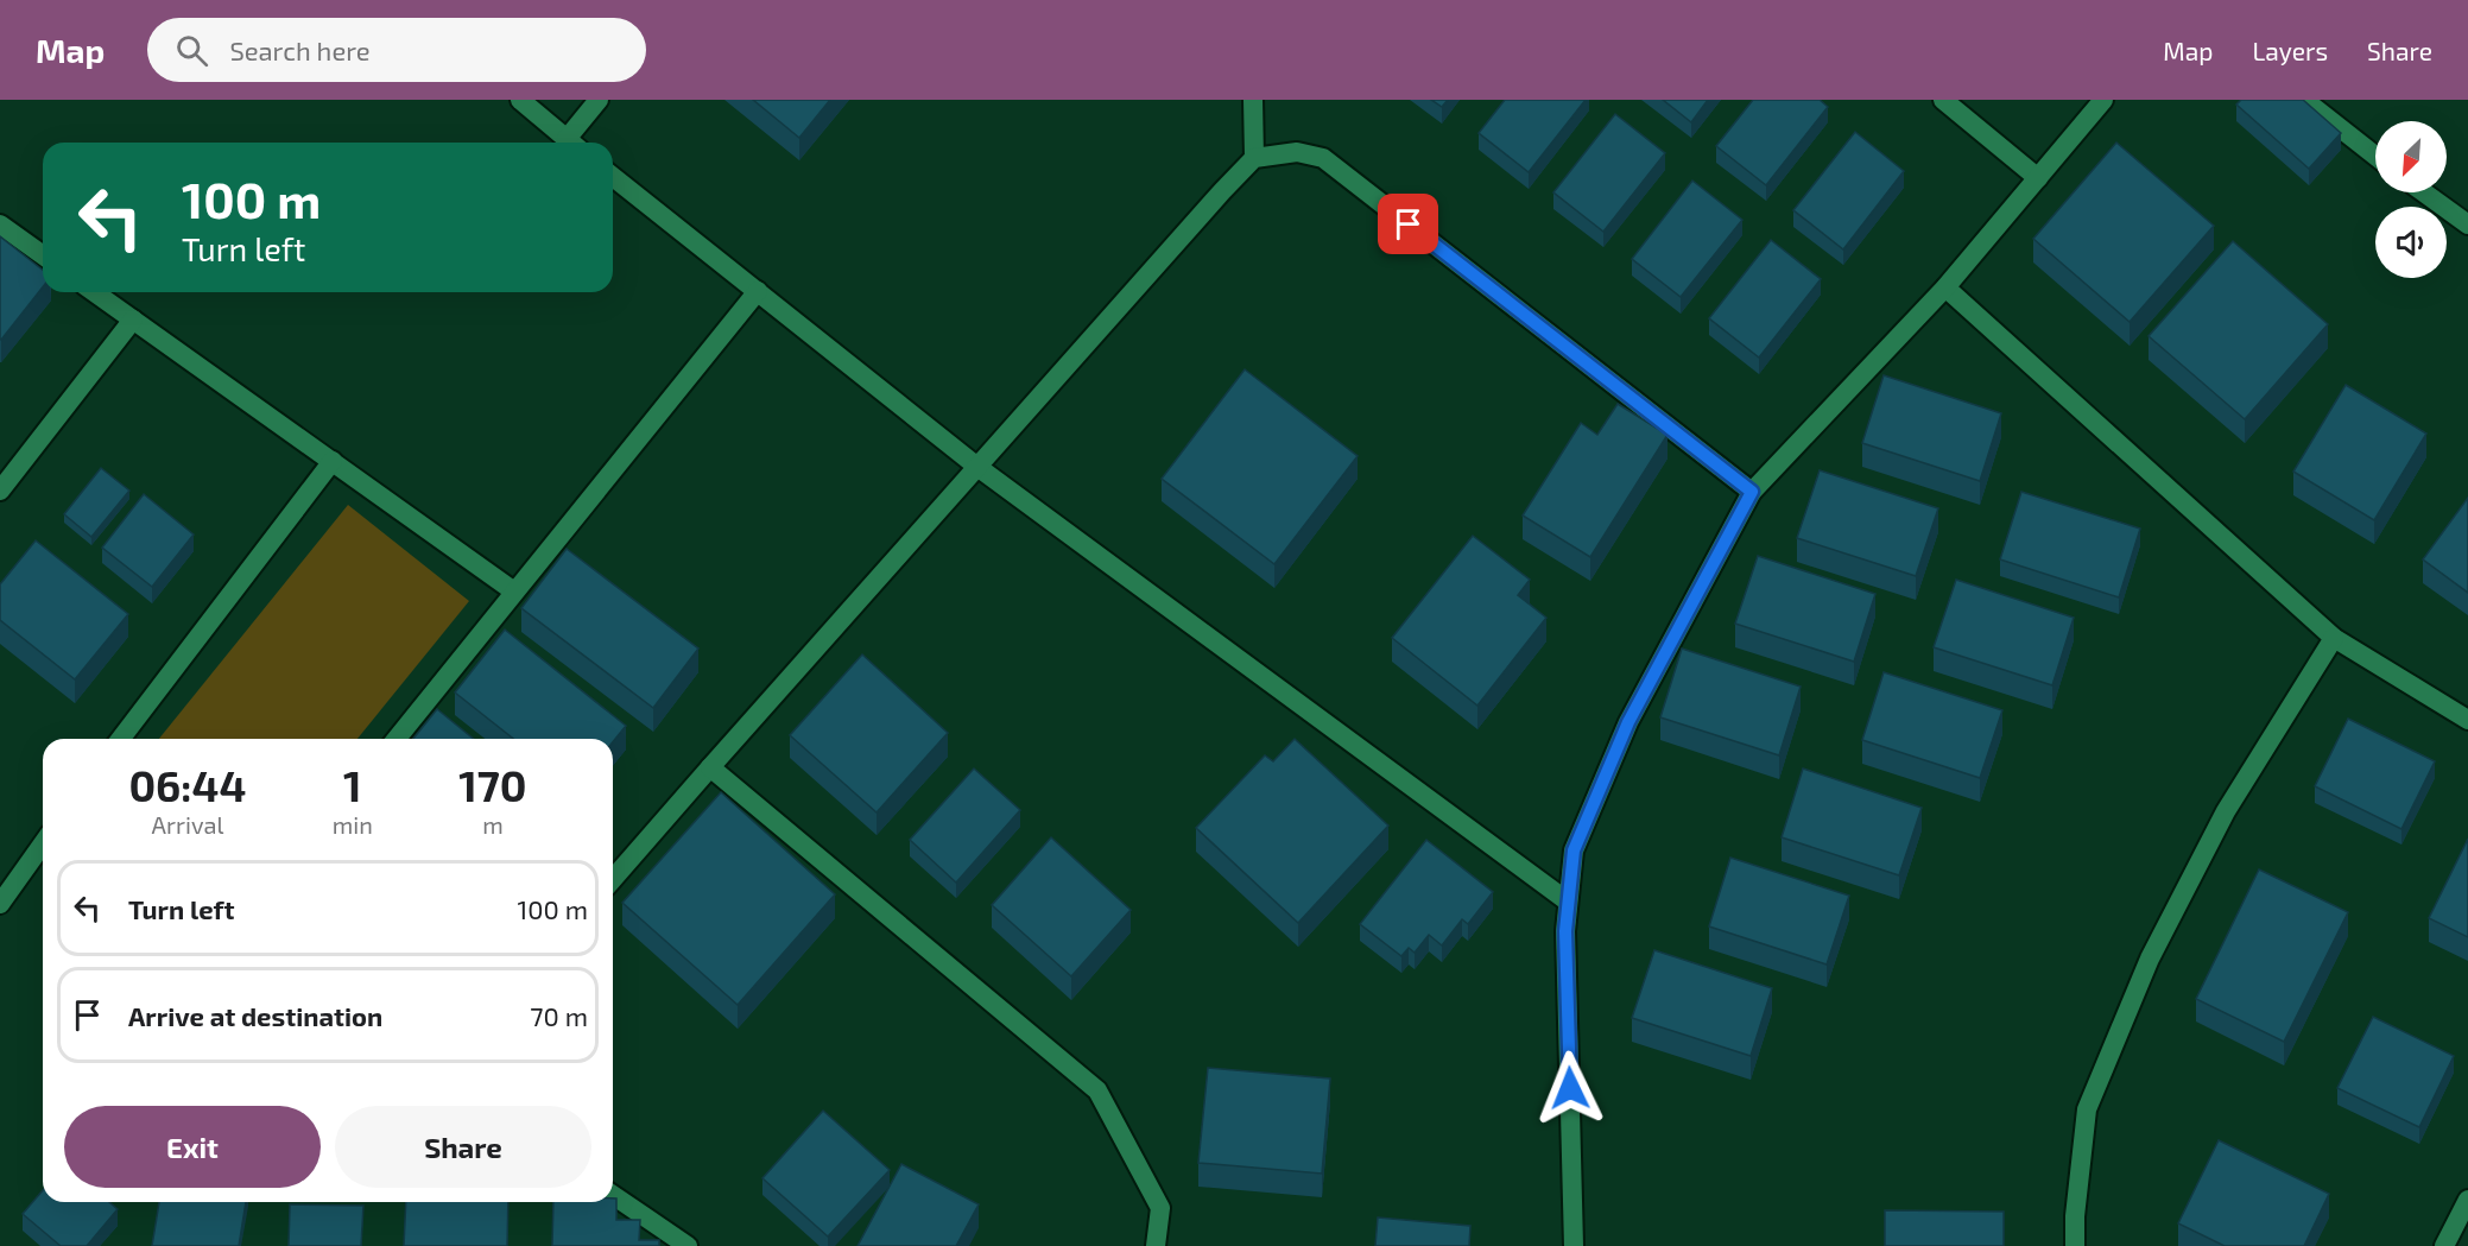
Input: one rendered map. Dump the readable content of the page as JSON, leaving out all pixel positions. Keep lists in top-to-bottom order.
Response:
{
  "north": "bottom left",
  "page": {
    "header": "Map",
    "search": "Search here",
    "nav": ["Map", "Layers", "Share"],
    "turn": ["100 m", "Turn left"],
    "eta": [
      "06:44",
      "Arrival",
      "1",
      "min",
      "170",
      "m"
    ],
    "list": [
      {
        "name": "Turn left",
        "value": "100 m"
      },
      {
        "name": "Arrive at destination",
        "value": "70 m"
      }
    ],
    "buttons": ["Exit", "Share"]
  }
}
